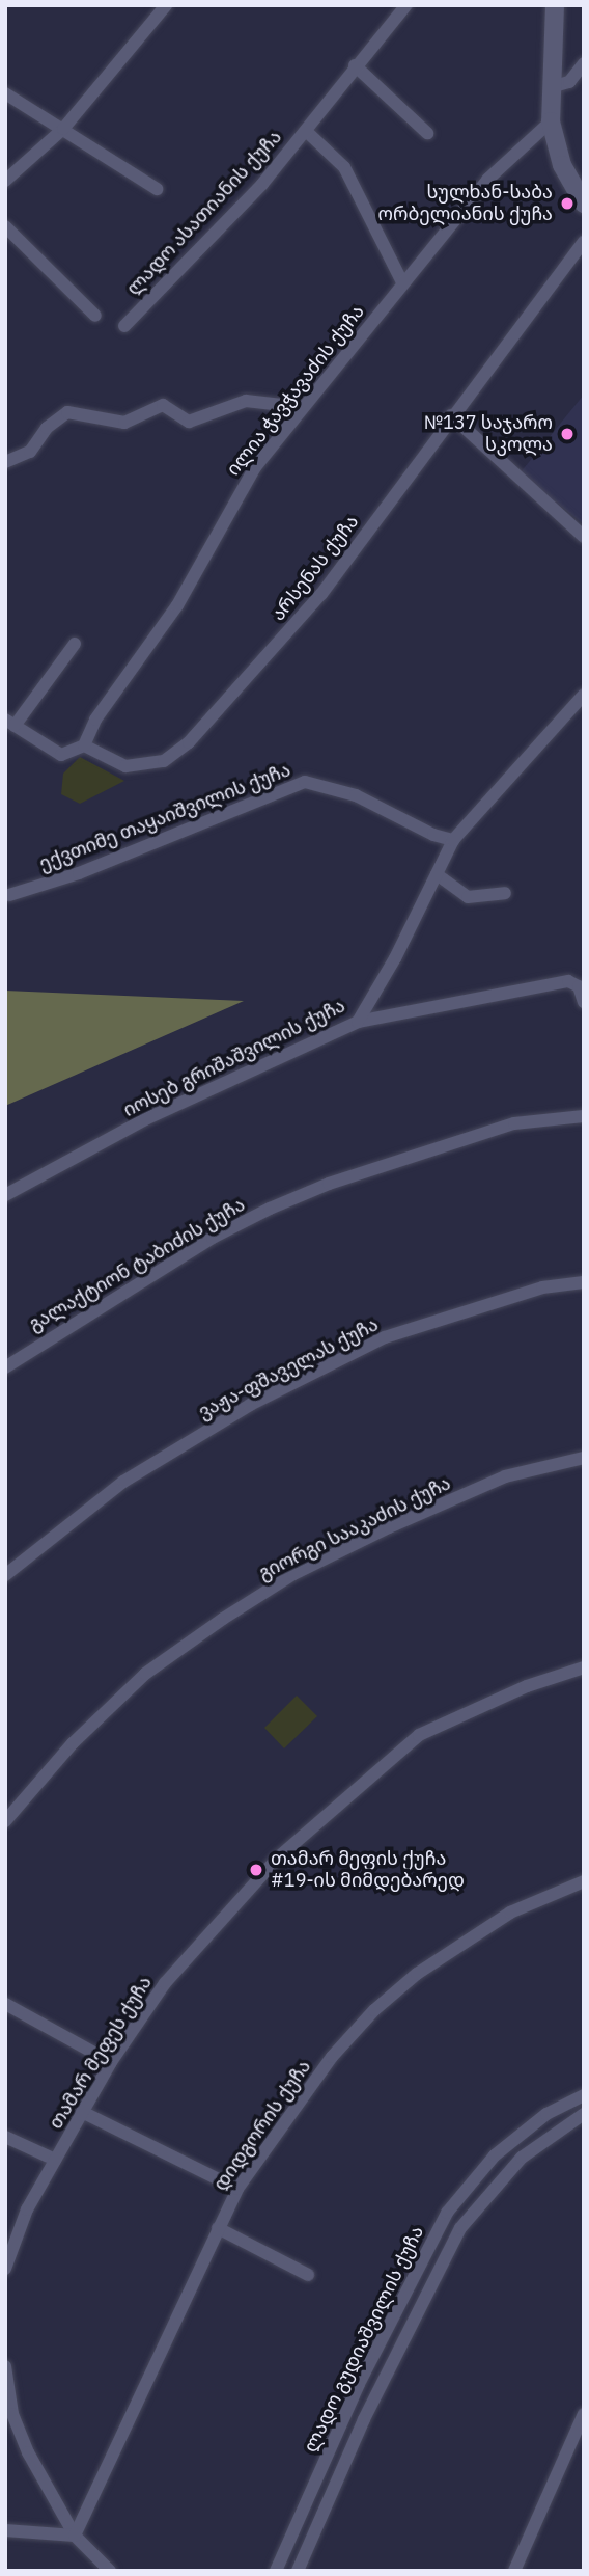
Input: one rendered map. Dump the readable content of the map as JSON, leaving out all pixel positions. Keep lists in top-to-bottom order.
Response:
{
  "streets": {
    "street": [
      "ლადო ასათიანის ქუჩა",
      "ილია ჭავჭავაძის ქუჩა",
      "არსენას ქუჩა",
      "ექვთიმე თაყაიშვილის ქუჩა",
      "იოსებ გრიშაშვილის ქუჩა",
      "გალაქტიონ ტაბიძის ქუჩა",
      "ვაჟა-ფშაველას ქუჩა",
      "გიორგი სააკაძის ქუჩა",
      "თამარ მეფეს ქუჩა",
      "დიდგორის ქუჩა",
      "ლადო გუდიაშვილის ქუჩა"
    ]
  },
  "crossings": [
    ["ლადო ასათიანის ქუჩა", "ილია ჭავჭავაძის ქუჩა"],
    ["ილია ჭავჭავაძის ქუჩა", "არსენას ქუჩა"],
    ["ექვთიმე თაყაიშვილის ქუჩა", "იოსებ გრიშაშვილის ქუჩა"]
  ],
  "places": ["სულხან-საბა ორბელიანის ქუჩა", "№137 საჯარო სკოლა", "თამარ მეფის ქუჩა #19-ის მიმდებარედ"]
}
